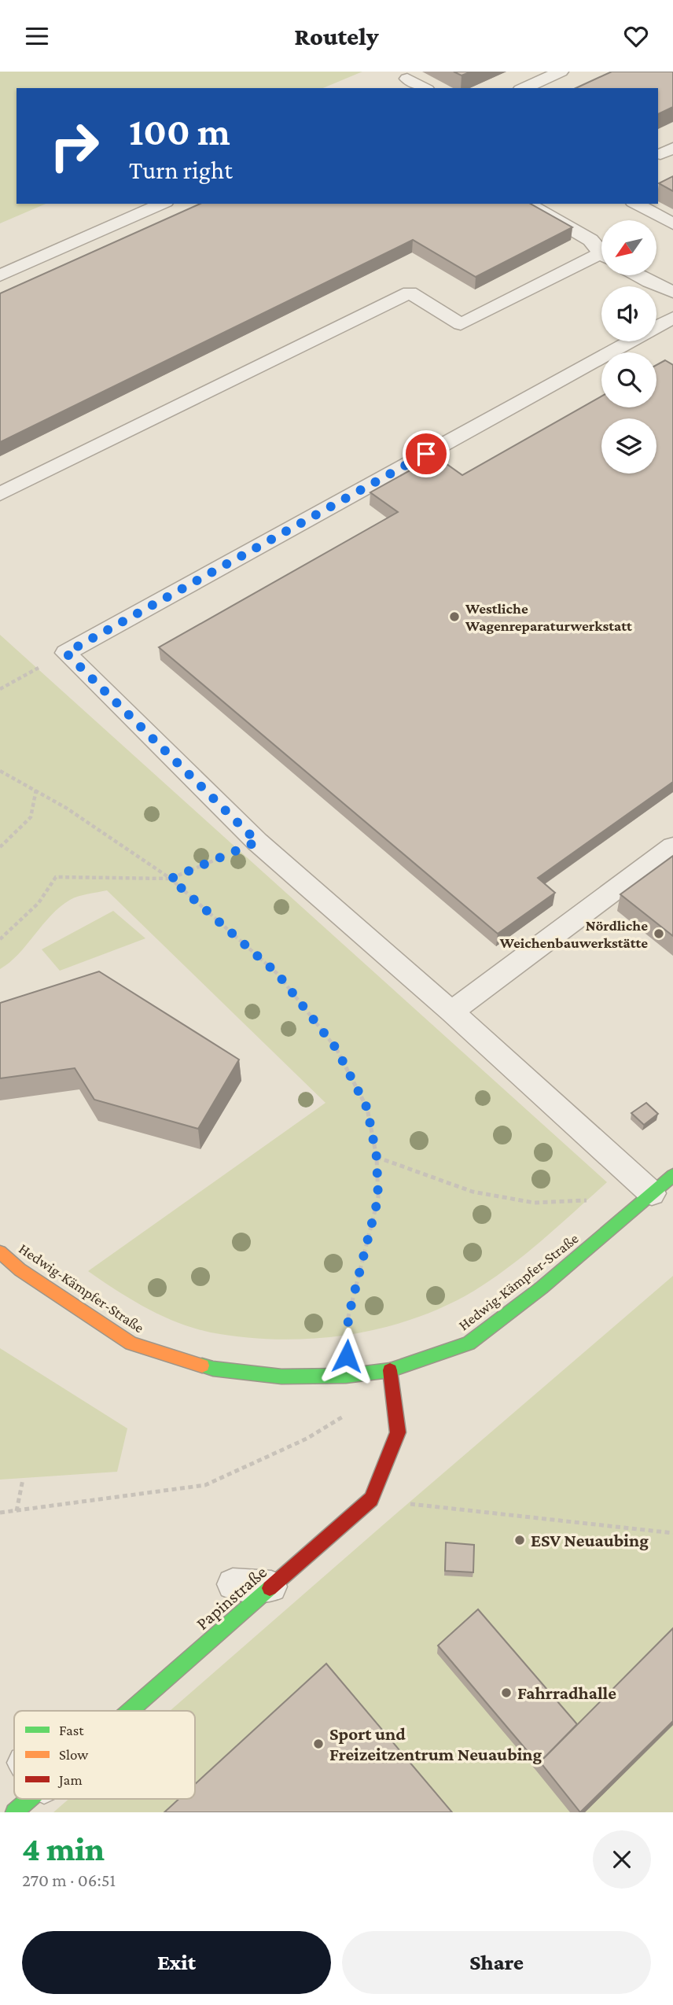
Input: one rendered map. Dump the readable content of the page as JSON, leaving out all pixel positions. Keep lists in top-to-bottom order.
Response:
{
  "streets": {
    "street": ["Hedwig-Kämpfer-Straße", "Papinstraße"]
  },
  "crossings": [
    ["Hedwig-Kämpfer-Straße", "Papinstraße"]
  ],
  "places": [
    "Westliche Wagenreparaturwerkstatt",
    "Nördliche Weichenbauwerkstätte",
    "ESV Neuaubing",
    "Fahrradhalle",
    "Sport und Freizeitzentrum Neuaubing"
  ],
  "legend": ["Fast", "Slow", "Jam"],
  "north": "bottom left",
  "page": {
    "header": "Routely",
    "turn": ["100 m", "Turn right"],
    "heading": ["4 min", "270 m · 06:51"],
    "buttons": ["Exit", "Share"]
  }
}
